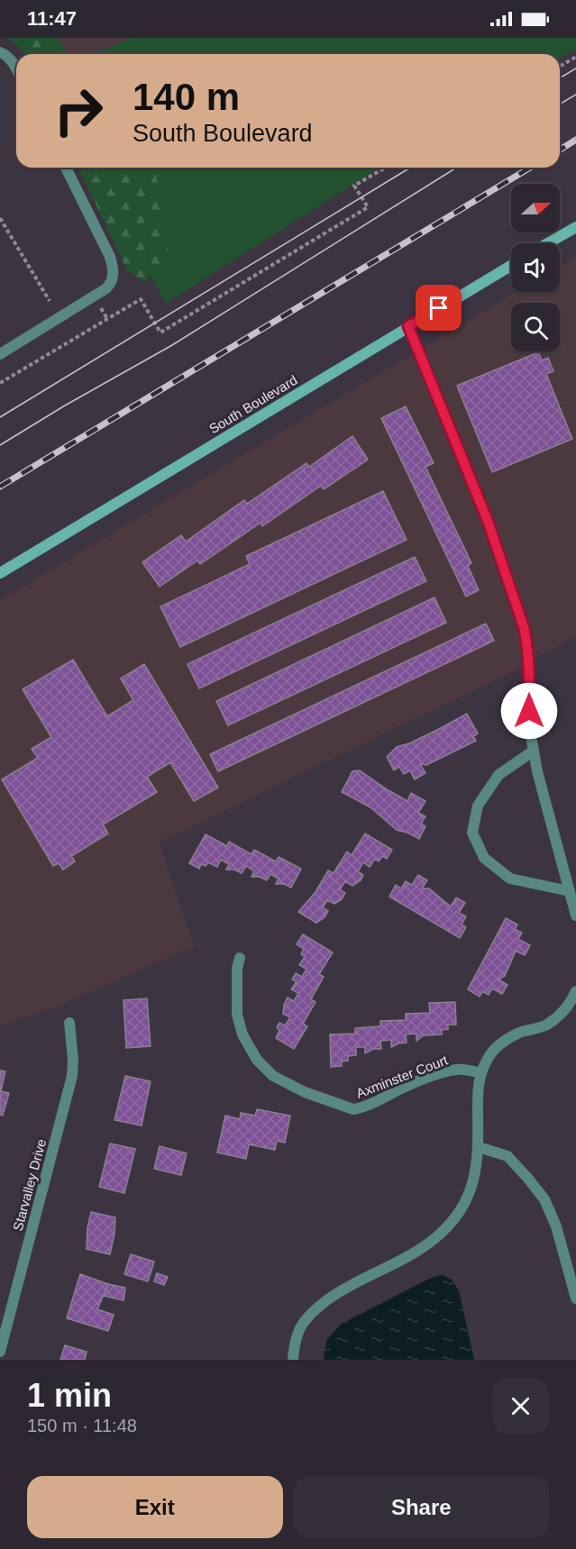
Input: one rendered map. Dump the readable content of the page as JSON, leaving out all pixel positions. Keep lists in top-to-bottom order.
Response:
{
  "streets": {
    "main road": ["South Boulevard"],
    "street": ["Axminster Court", "Starvalley Drive"]
  },
  "north": "right",
  "page": {
    "status": "11:47",
    "turn": ["140 m", "South Boulevard"],
    "heading": ["1 min", "150 m · 11:48"],
    "buttons": ["Exit", "Share"]
  }
}
